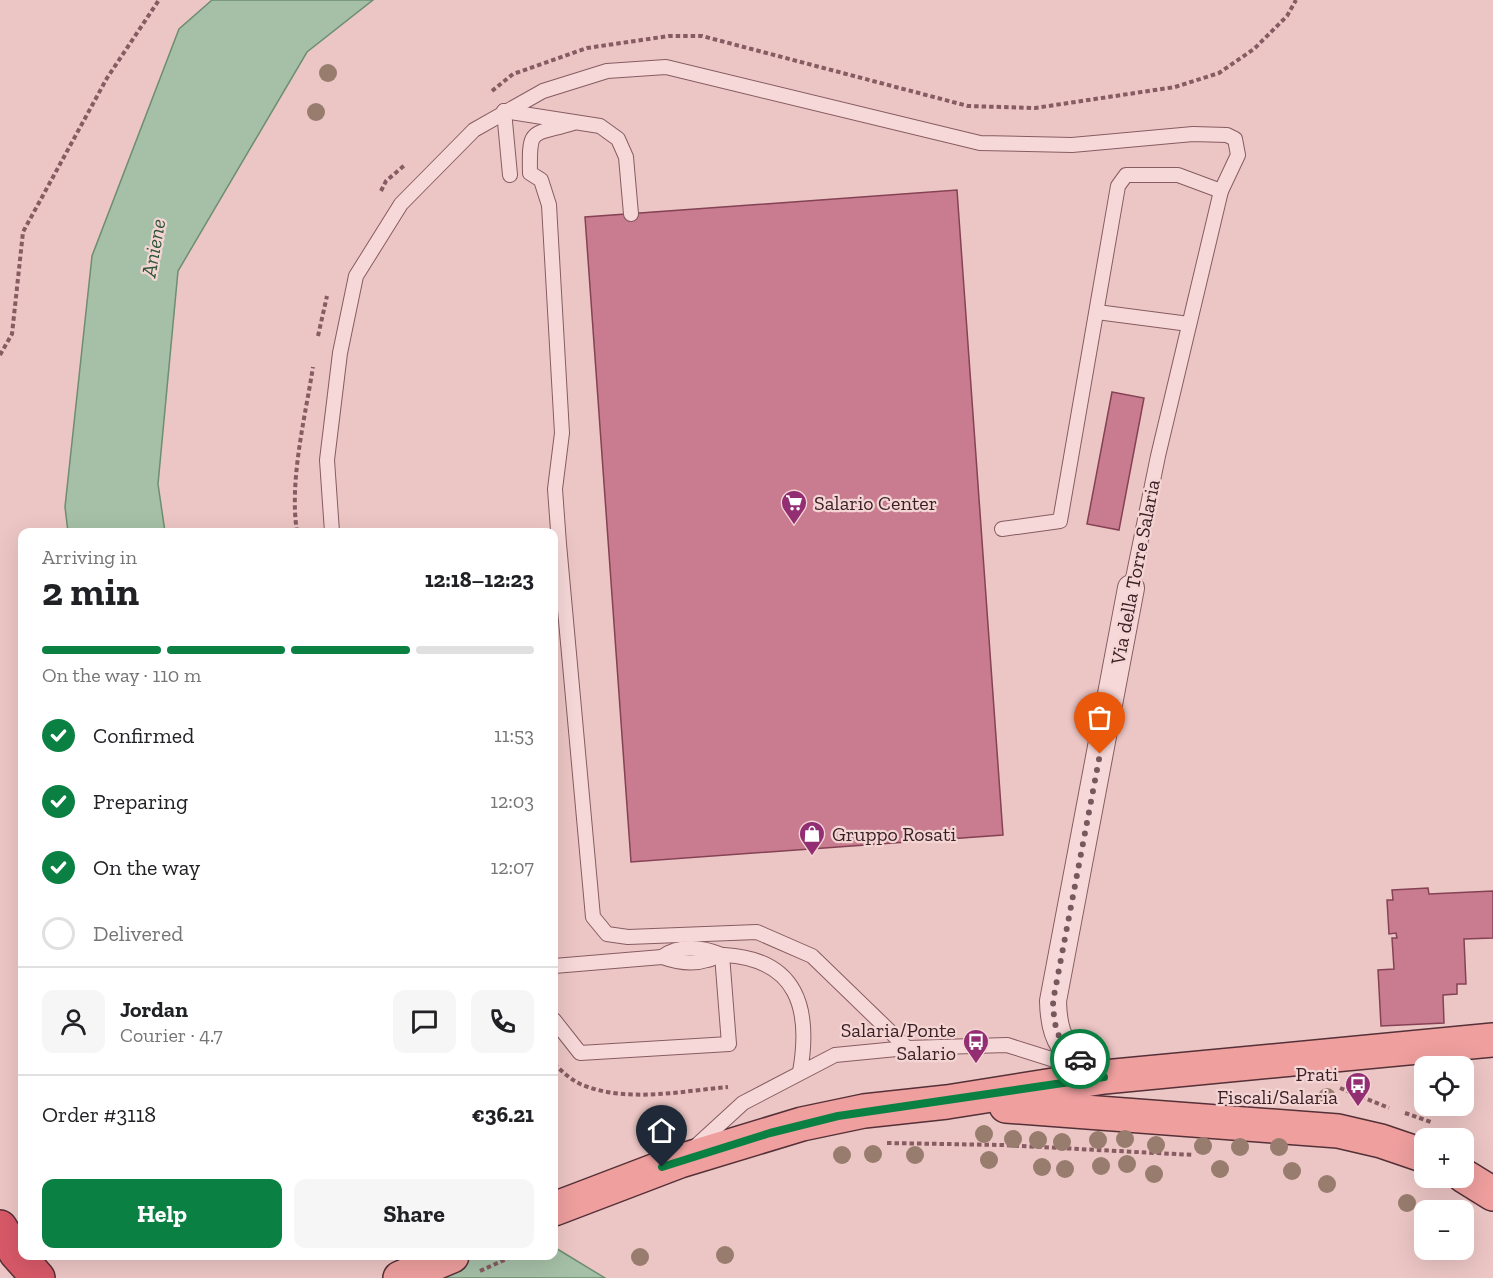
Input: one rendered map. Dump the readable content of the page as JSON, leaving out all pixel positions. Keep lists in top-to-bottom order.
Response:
{
  "streets": {
    "street": ["Via della Torre Salaria"]
  },
  "water": ["Aniene"],
  "places": {
    "supermarket": ["Salario Center"],
    "shop": ["Gruppo Rosati"],
    "bus stop": ["Salaria/Ponte Salario", "Prati Fiscali/Salaria"]
  },
  "page": {
    "heading": ["2 min", "Arriving in", "12:18–12:23"],
    "panel": [
      "Jordan",
      "Courier · 4.7",
      "Order #3118",
      "€36.21"
    ],
    "bar": "On the way · 110 m",
    "list": [
      ["Confirmed", "11:53"],
      ["Preparing", "12:03"],
      ["On the way", "12:07"],
      "Delivered"
    ],
    "map_buttons": ["+", "−"],
    "buttons": ["Help", "Share"]
  }
}
